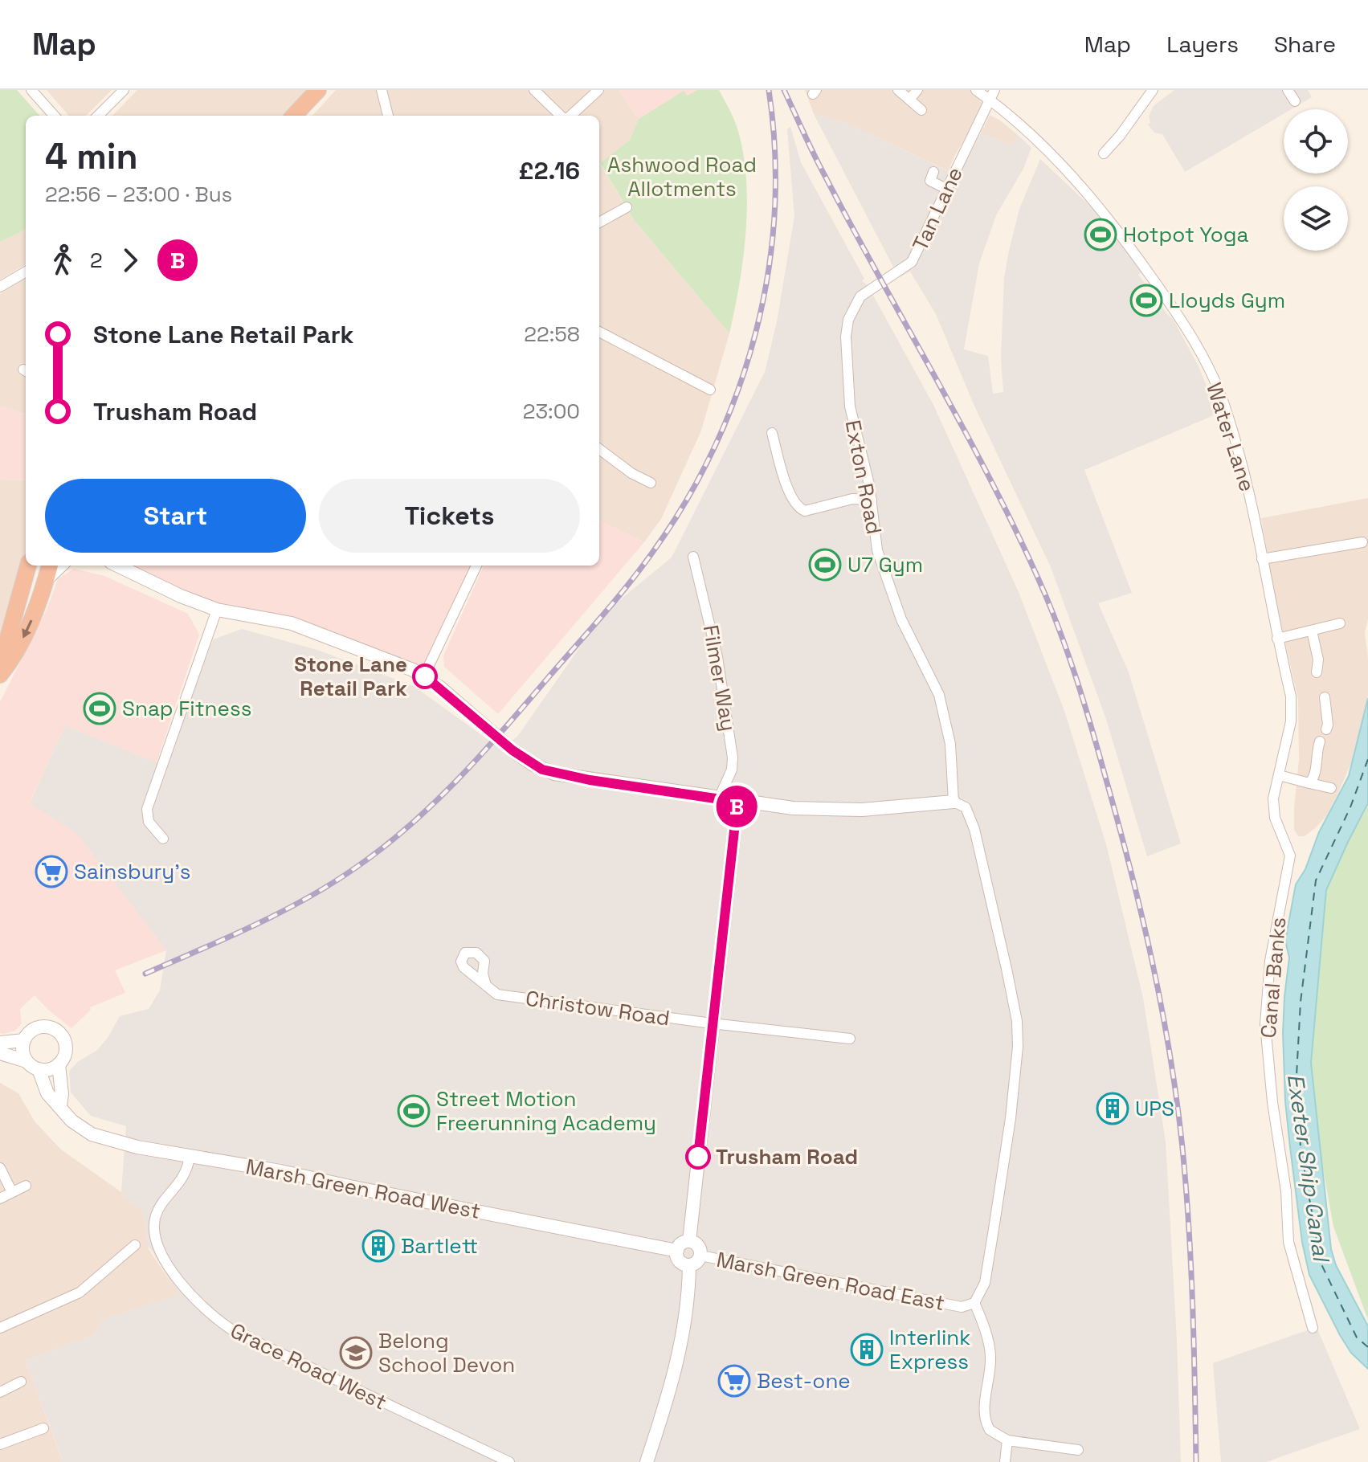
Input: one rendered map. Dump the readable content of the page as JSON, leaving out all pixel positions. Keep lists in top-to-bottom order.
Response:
{
  "streets": {
    "street": [
      "Tan Lane",
      "Water Lane",
      "Exton Road",
      "Filmer Way",
      "Canal Banks",
      "Christow Road",
      "Marsh Green Road West",
      "Marsh Green Road East",
      "Grace Road West"
    ]
  },
  "crossings": [
    ["Tan Lane", "Water Lane"],
    ["Tan Lane", "Exton Road"],
    ["Water Lane", "Canal Banks"],
    ["Marsh Green Road West", "Marsh Green Road East"],
    ["Marsh Green Road West", "Grace Road West"]
  ],
  "water": ["Exeter Ship Canal"],
  "parks": ["Ashwood Road Allotments"],
  "places": {
    "sports": [
      "Hotpot Yoga",
      "Lloyds Gym",
      "U7 Gym",
      "Snap Fitness",
      "Street Motion Freerunning Academy"
    ],
    "other": ["Stone Lane Retail Park", "Trusham Road"],
    "supermarket": ["Sainsbury's", "Best-one"],
    "building": ["UPS", "Bartlett", "Interlink Express"],
    "school or university": ["Belong School Devon"]
  },
  "lines": ["bus line B"],
  "page": {
    "header": "Map",
    "nav": ["Map", "Layers", "Share"],
    "on_map": "B",
    "heading": ["4 min", "22:56 – 23:00 · Bus", "£2.16"],
    "legs": ["2", "B"],
    "list": [
      {
        "name": "Stone Lane Retail Park",
        "value": "22:58"
      },
      {
        "name": "Trusham Road",
        "value": "23:00"
      }
    ],
    "buttons": ["Start", "Tickets"]
  }
}
